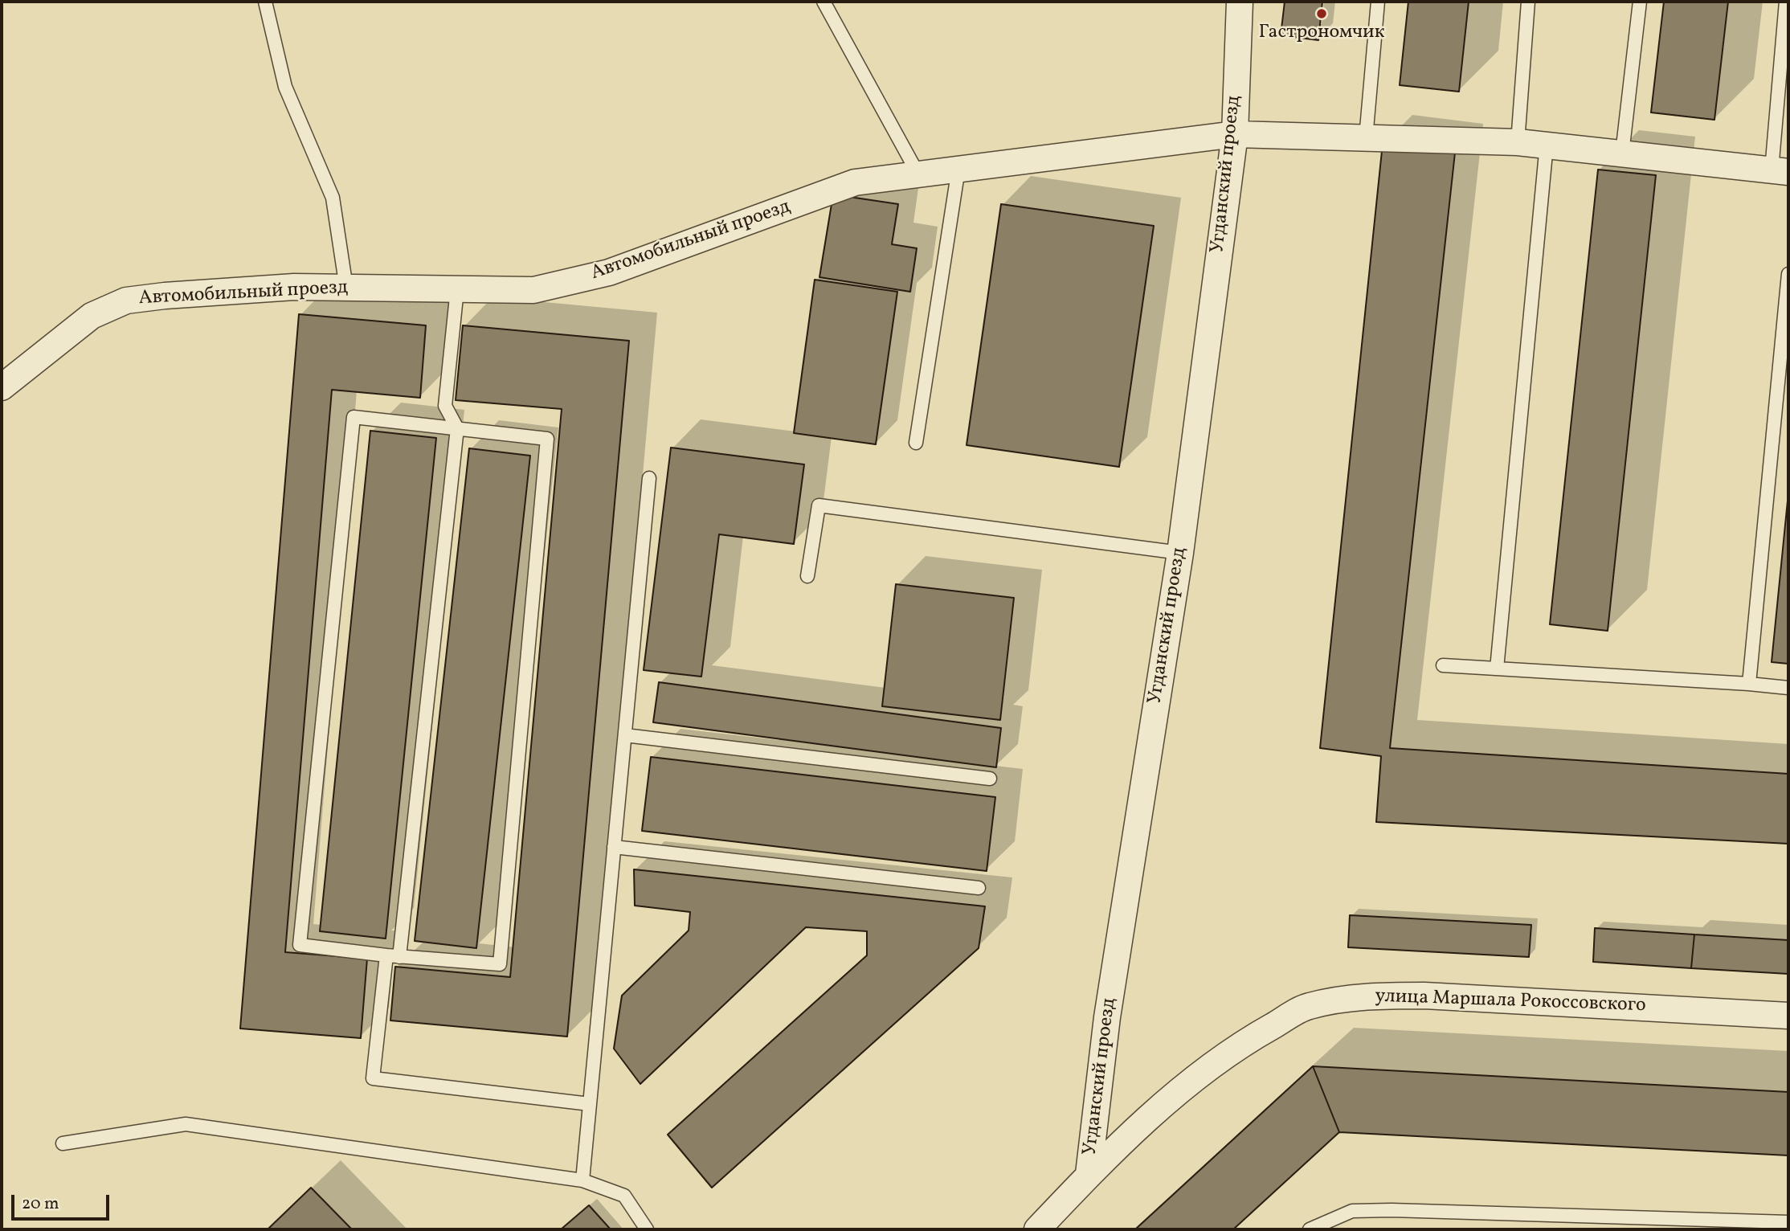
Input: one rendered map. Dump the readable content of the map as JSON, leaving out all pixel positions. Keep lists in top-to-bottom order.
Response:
{
  "streets": {
    "street": ["Угданский проезд", "Автомобильный проезд", "улица Маршала Рокоссовского"]
  },
  "crossings": [
    ["Угданский проезд", "Автомобильный проезд"],
    ["Угданский проезд", "улица Маршала Рокоссовского"]
  ],
  "places": ["Гастрономчик"],
  "scale_bar": "20 m"
}
